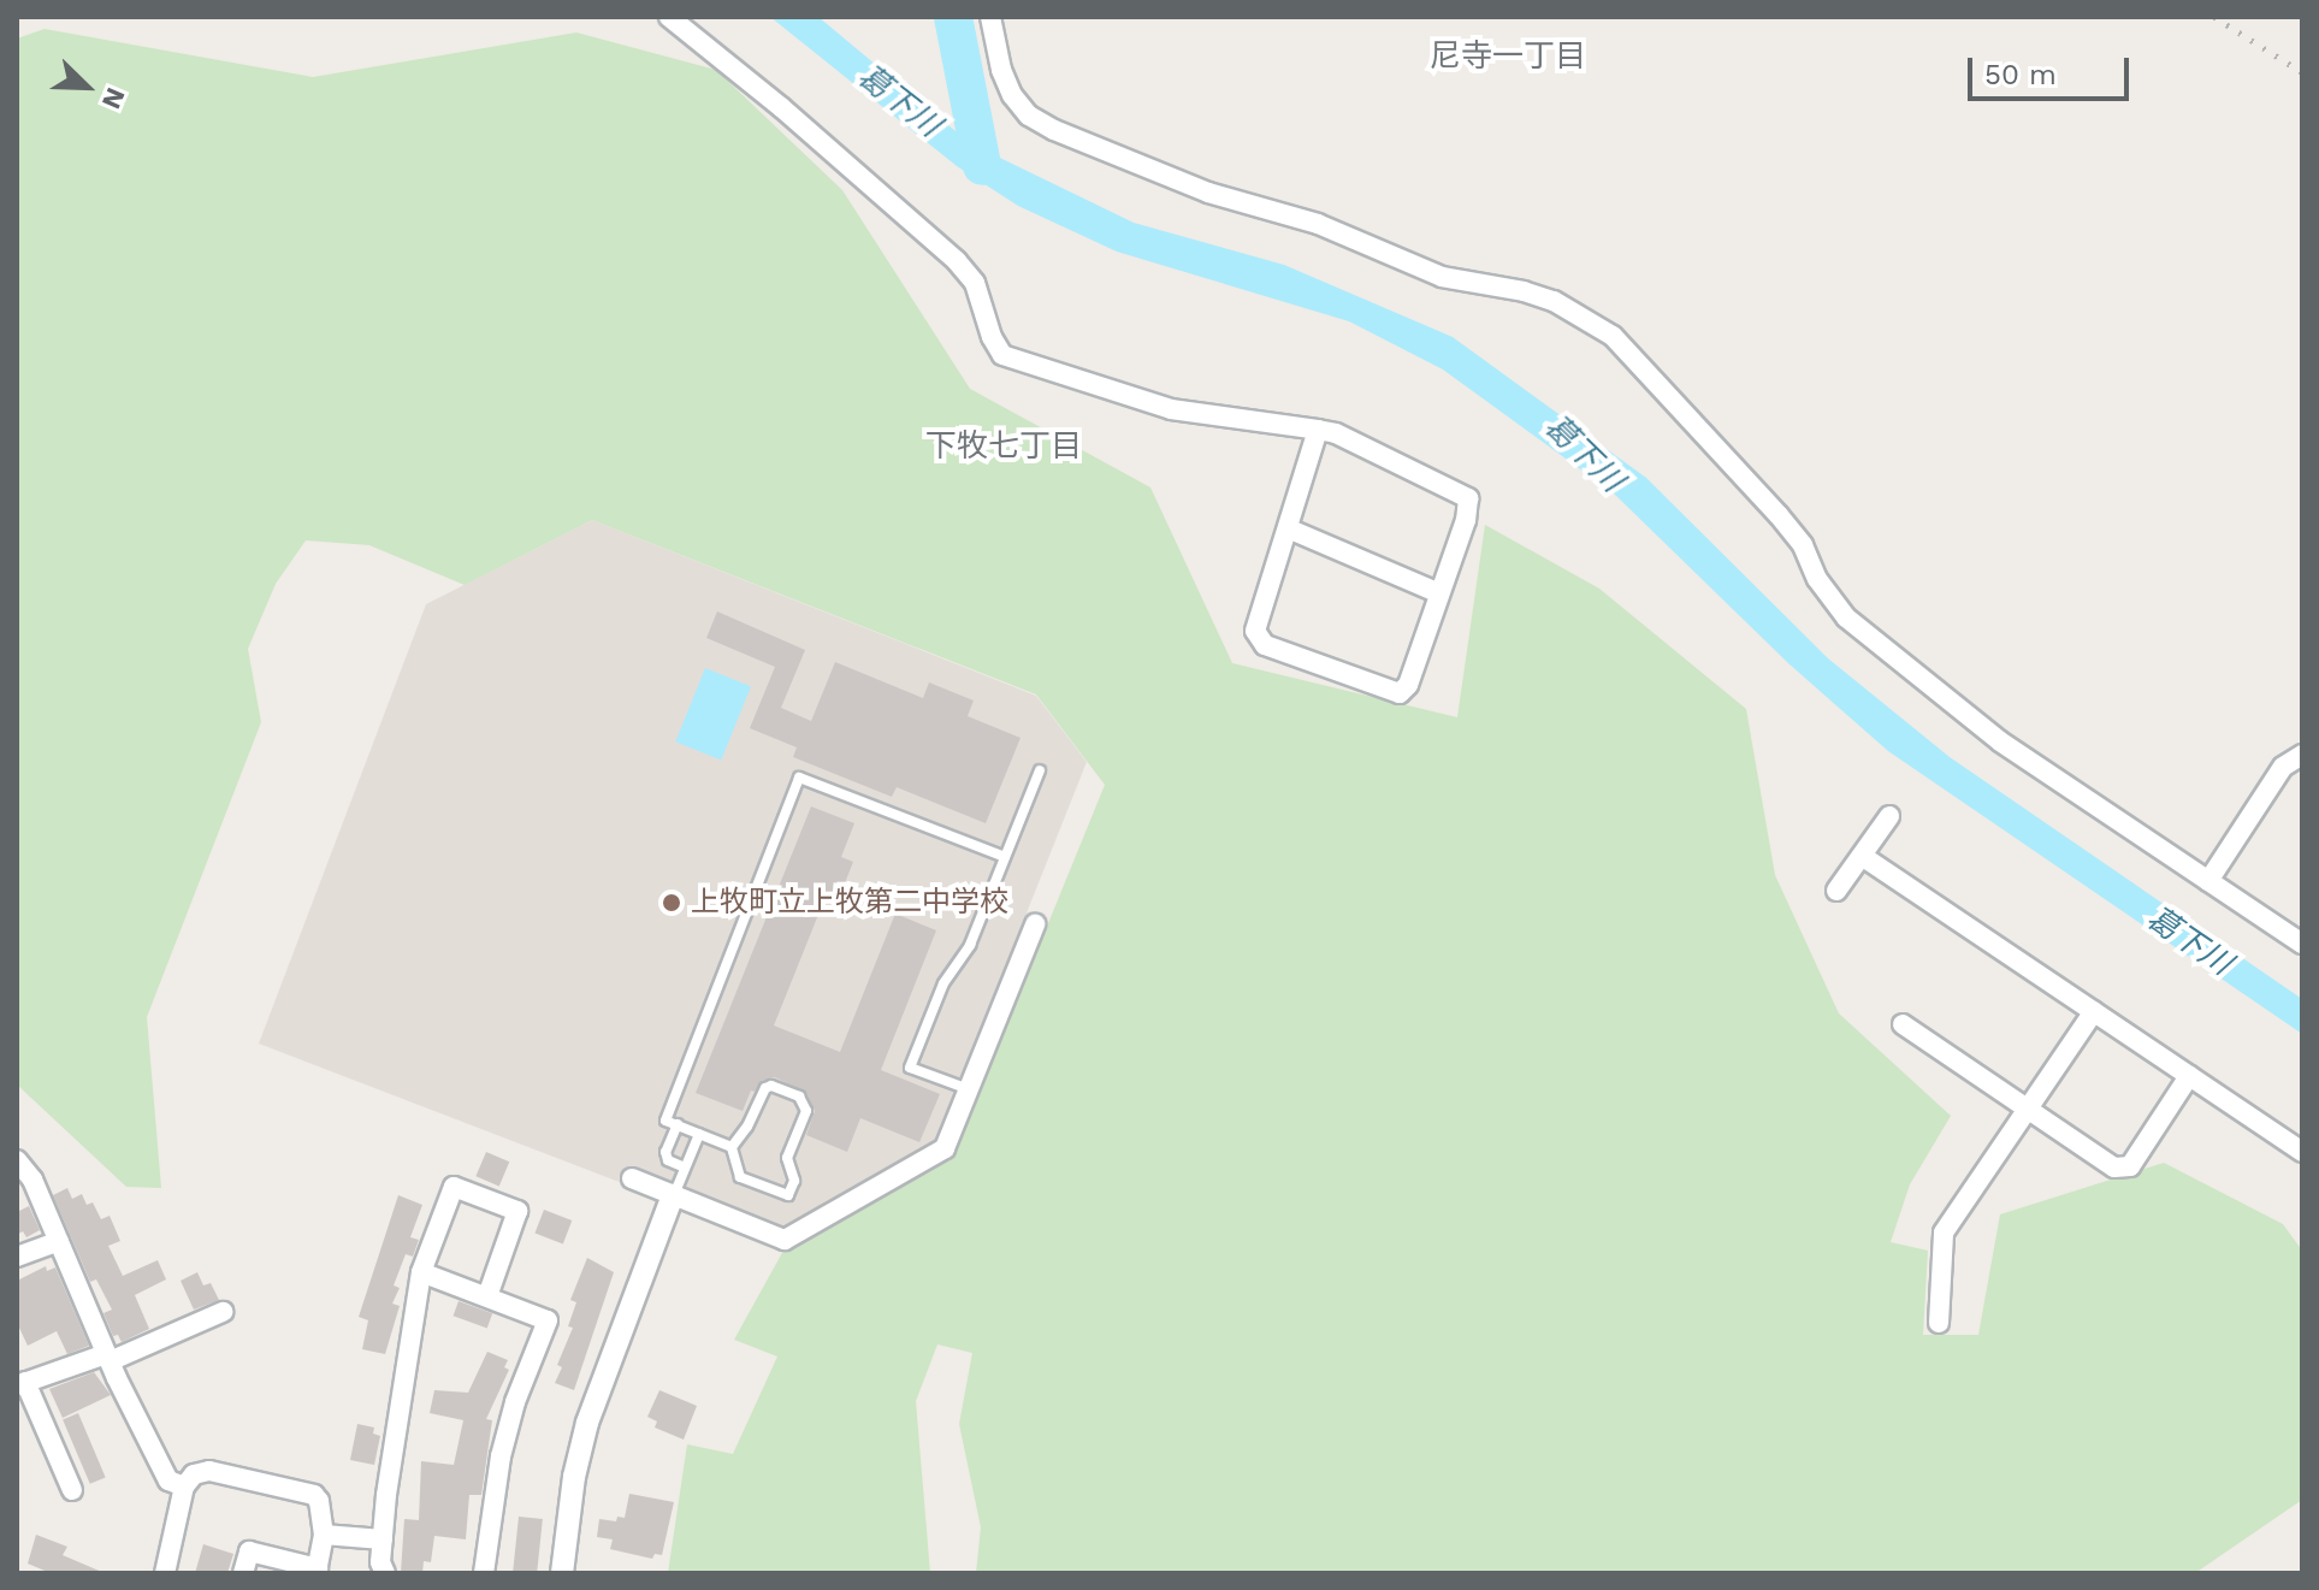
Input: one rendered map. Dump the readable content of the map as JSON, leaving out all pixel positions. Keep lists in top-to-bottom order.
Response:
{
  "districts": ["尼寺一丁目", "下牧七丁目"],
  "water": ["葛下川"],
  "places": ["上牧町立上牧第二中学校"],
  "scale_bar": "50 m",
  "north": "bottom right"
}
